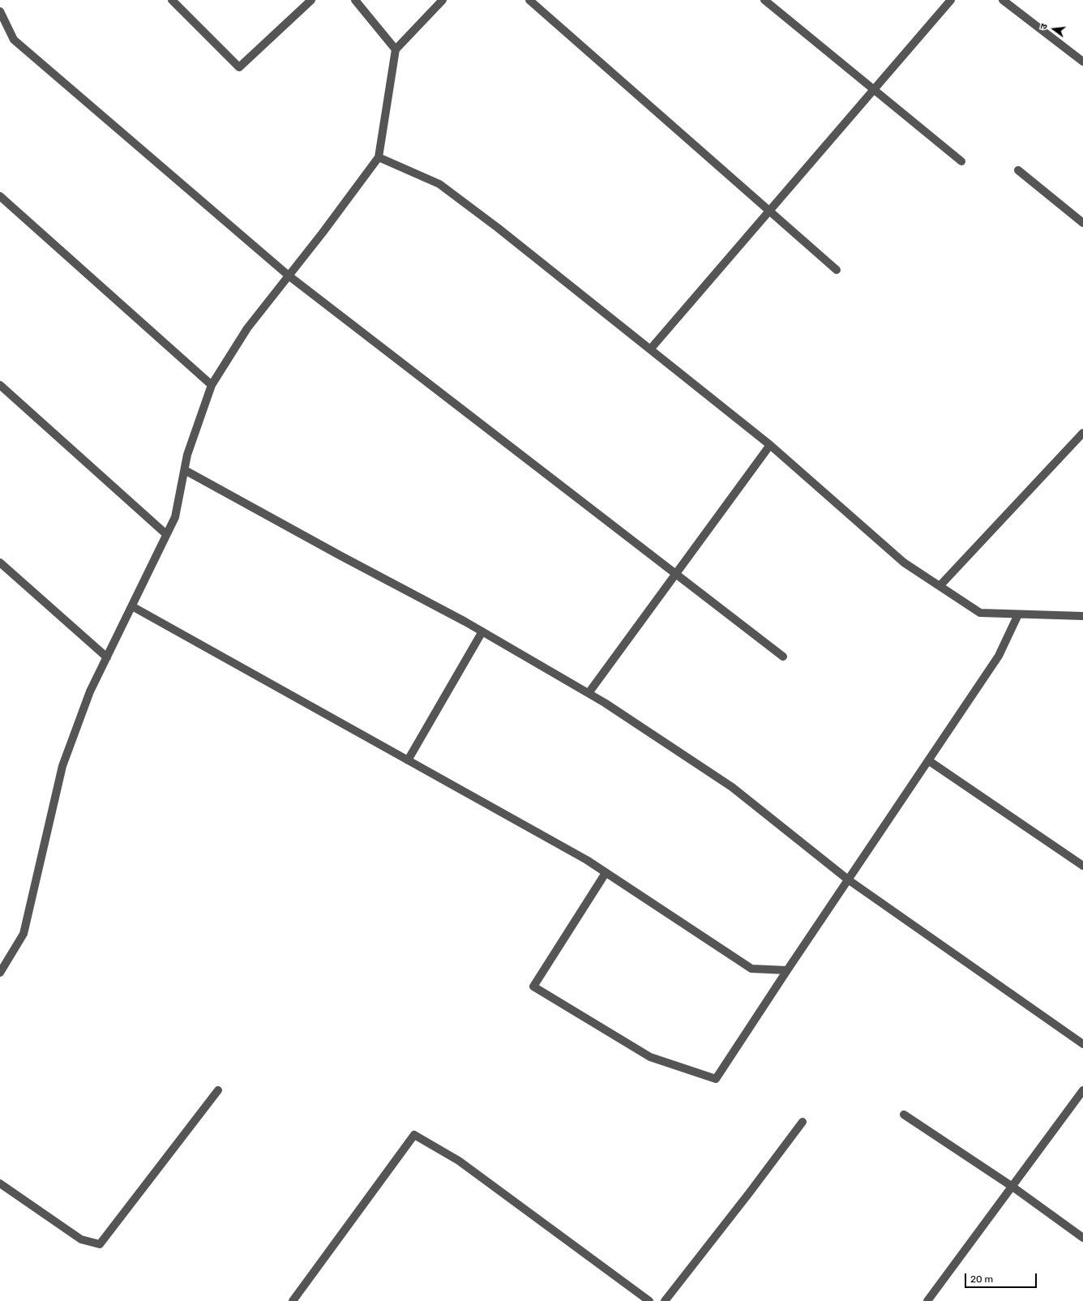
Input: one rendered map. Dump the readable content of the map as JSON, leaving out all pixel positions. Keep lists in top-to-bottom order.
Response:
{
  "scale_bar": "20 m",
  "north": "left"
}
